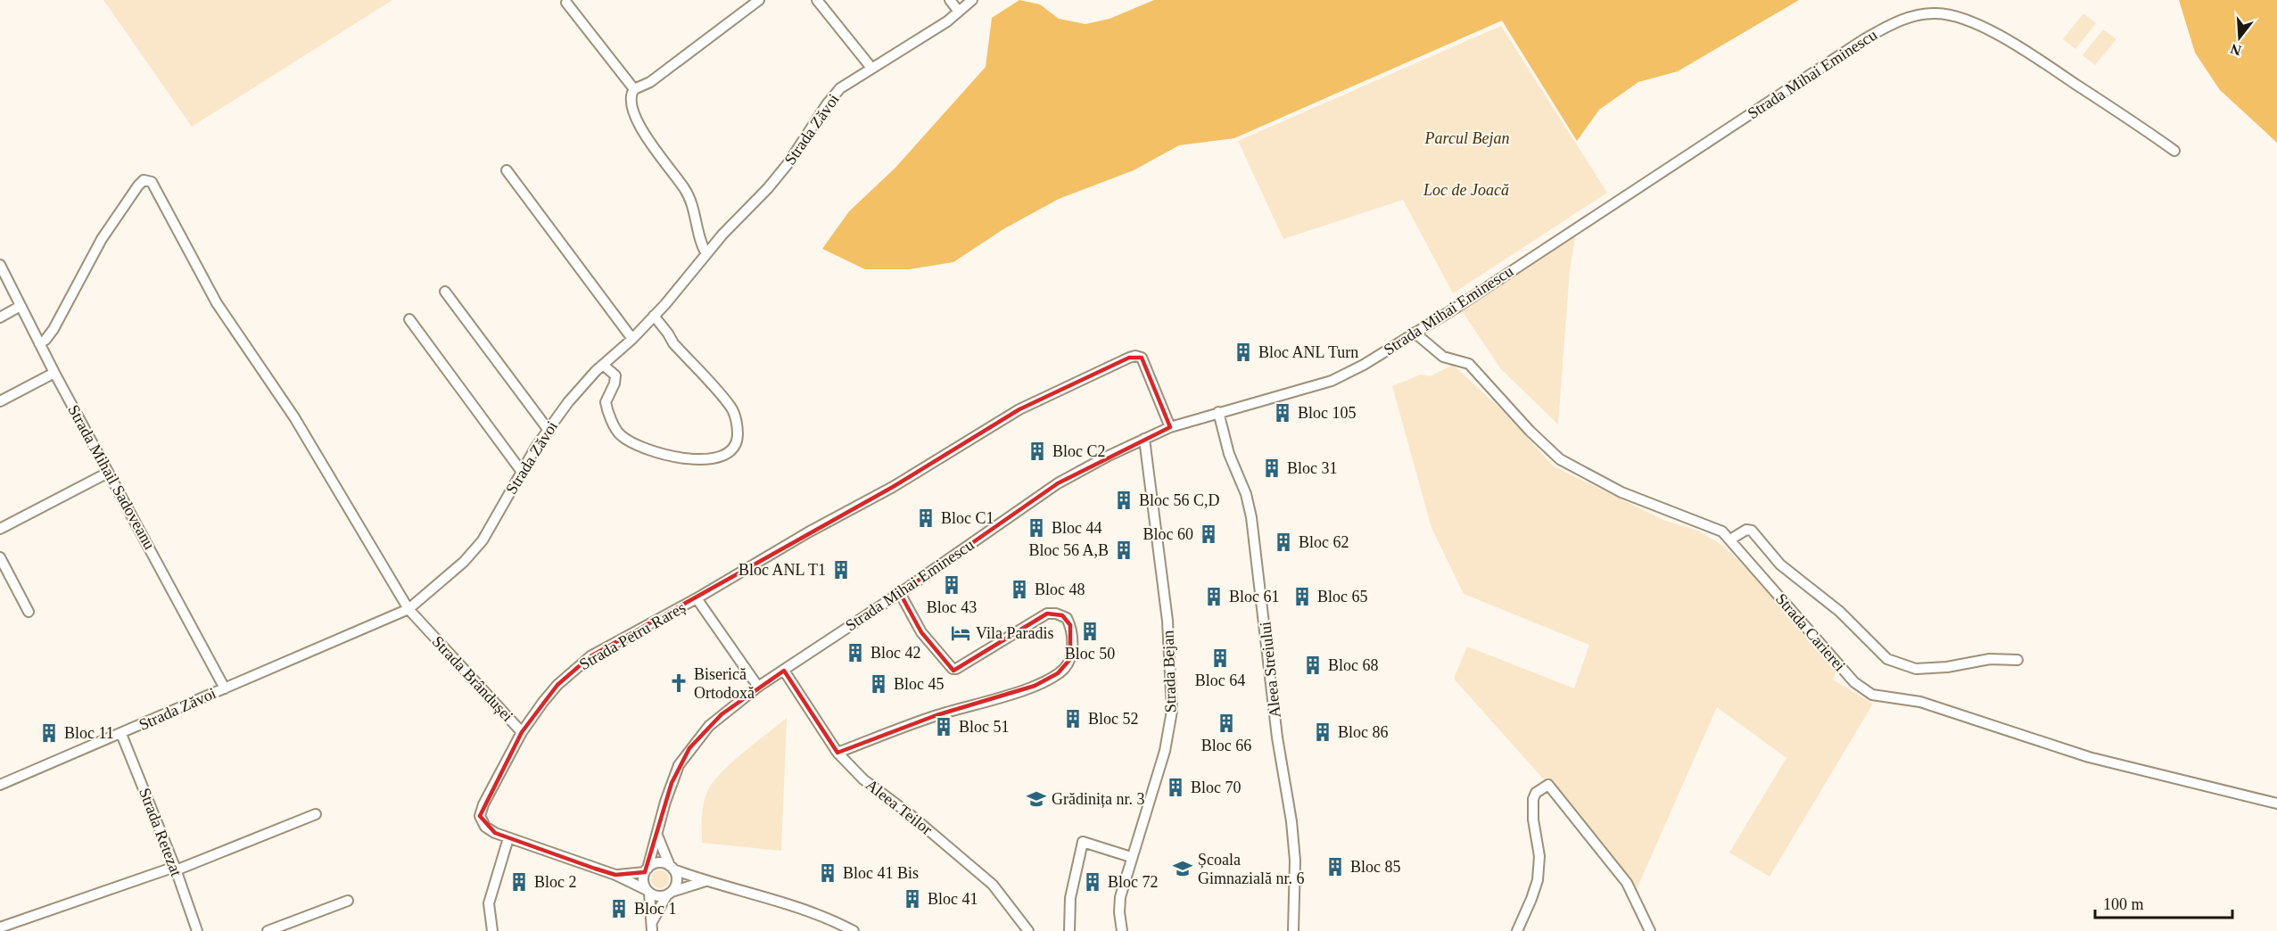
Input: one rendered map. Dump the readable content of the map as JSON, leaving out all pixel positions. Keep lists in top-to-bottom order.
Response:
{
  "streets": {
    "street": [
      "Strada Mihai Eminescu",
      "Strada Zăvoi",
      "Strada Mihail Sadoveanu",
      "Strada Carierei",
      "Strada Petru Rareș",
      "Aleea Streiului",
      "Strada Bejan",
      "Strada Brândușei",
      "Aleea Teilor",
      "Strada Retezat"
    ]
  },
  "crossings": [
    ["Strada Mihai Eminescu", "Strada Carierei"],
    ["Strada Mihai Eminescu", "Strada Petru Rareș"],
    ["Strada Mihai Eminescu", "Aleea Streiului"],
    ["Strada Mihai Eminescu", "Strada Bejan"],
    ["Strada Mihai Eminescu", "Strada Brândușei"],
    ["Strada Mihai Eminescu", "Aleea Teilor"],
    ["Strada Zăvoi", "Strada Mihail Sadoveanu"],
    ["Strada Zăvoi", "Strada Brândușei"],
    ["Strada Zăvoi", "Strada Retezat"],
    ["Strada Mihail Sadoveanu", "Strada Brândușei"],
    ["Strada Petru Rareș", "Strada Brândușei"]
  ],
  "parks": ["Parcul Bejan", "Loc de Joacă"],
  "places": {
    "building": [
      "Bloc ANL Turn",
      "Bloc 105",
      "Bloc C2",
      "Bloc 31",
      "Bloc 56 C,D",
      "Bloc C1",
      "Bloc 44",
      "Bloc 60",
      "Bloc 62",
      "Bloc 56 A,B",
      "Bloc ANL T1",
      "Bloc 43",
      "Bloc 48",
      "Bloc 61",
      "Bloc 65",
      "Bloc 50",
      "Bloc 42",
      "Bloc 64",
      "Bloc 68",
      "Bloc 45",
      "Bloc 52",
      "Bloc 66",
      "Bloc 51",
      "Bloc 86",
      "Bloc 11",
      "Bloc 70",
      "Bloc 85",
      "Bloc 41 Bis",
      "Bloc 2",
      "Bloc 72",
      "Bloc 41",
      "Bloc 1"
    ],
    "hotel": ["Vila Paradis"],
    "church": ["Biserică Ortodoxă"],
    "school or university": ["Grădinița nr. 3", "Școala Gimnazială nr. 6"]
  },
  "scale_bar": "100 m",
  "north": "bottom"
}
